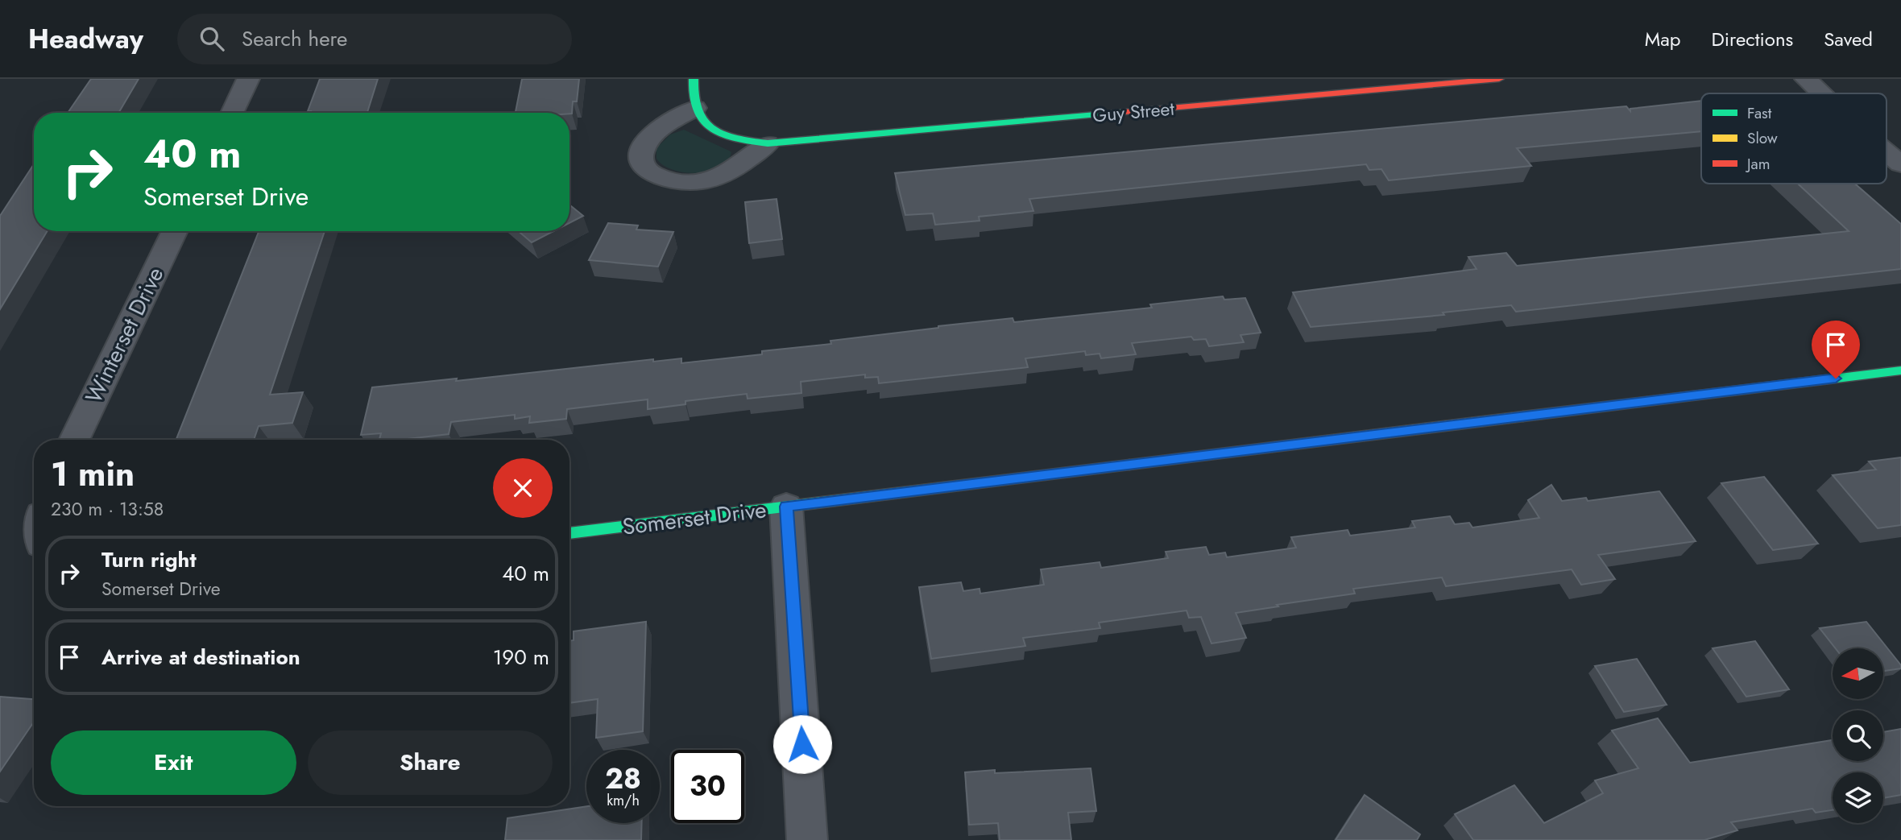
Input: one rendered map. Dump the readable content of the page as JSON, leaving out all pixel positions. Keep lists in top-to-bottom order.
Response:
{
  "streets": {
    "street": ["Guy Street", "Winterset Drive", "Somerset Drive"]
  },
  "legend": ["Fast", "Slow", "Jam"],
  "north": "left",
  "page": {
    "header": "Headway",
    "search": "Search here",
    "nav": ["Map", "Directions", "Saved"],
    "turn": ["40 m", "Somerset Drive"],
    "heading": ["1 min", "230 m · 13:58"],
    "list": [
      {
        "name": "Turn right",
        "note": "Somerset Drive",
        "value": "40 m"
      },
      {
        "name": "Arrive at destination",
        "value": "190 m"
      }
    ],
    "buttons": ["Exit", "Share"],
    "speed": "28 km/h",
    "limit": "30"
  }
}
